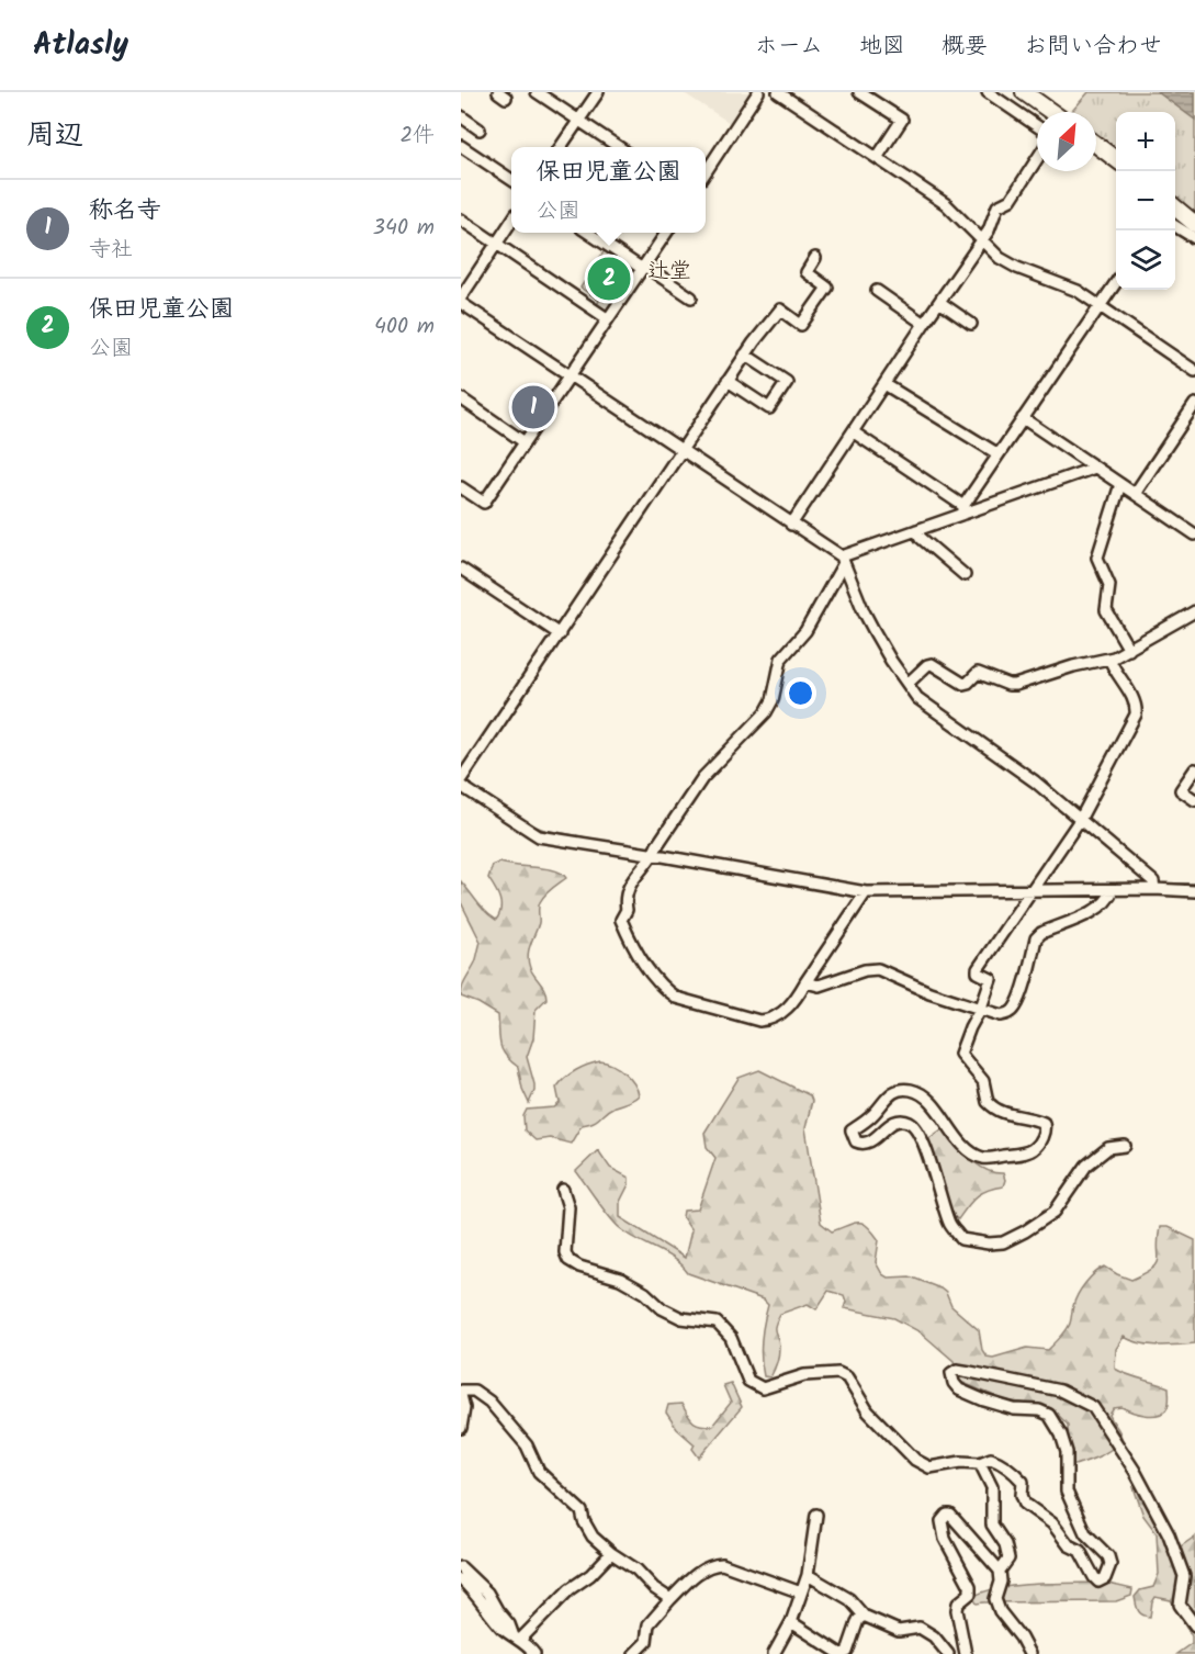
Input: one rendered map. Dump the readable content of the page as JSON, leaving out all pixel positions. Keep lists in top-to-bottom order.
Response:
{
  "districts": ["辻堂"],
  "north": "top right",
  "page": {
    "header": "Atlasly",
    "nav": [
      "ホーム",
      "地図",
      "概要",
      "お問い合わせ"
    ],
    "heading": ["周辺", "2件"],
    "map_buttons": ["+", "−"],
    "popup": ["保田児童公園", "公園"],
    "list": [
      {
        "mark": "1",
        "name": "称名寺",
        "note": "寺社",
        "value": "340 m"
      },
      {
        "mark": "2",
        "name": "保田児童公園",
        "note": "公園",
        "value": "400 m"
      }
    ],
    "pins": ["2", "1"]
  }
}
